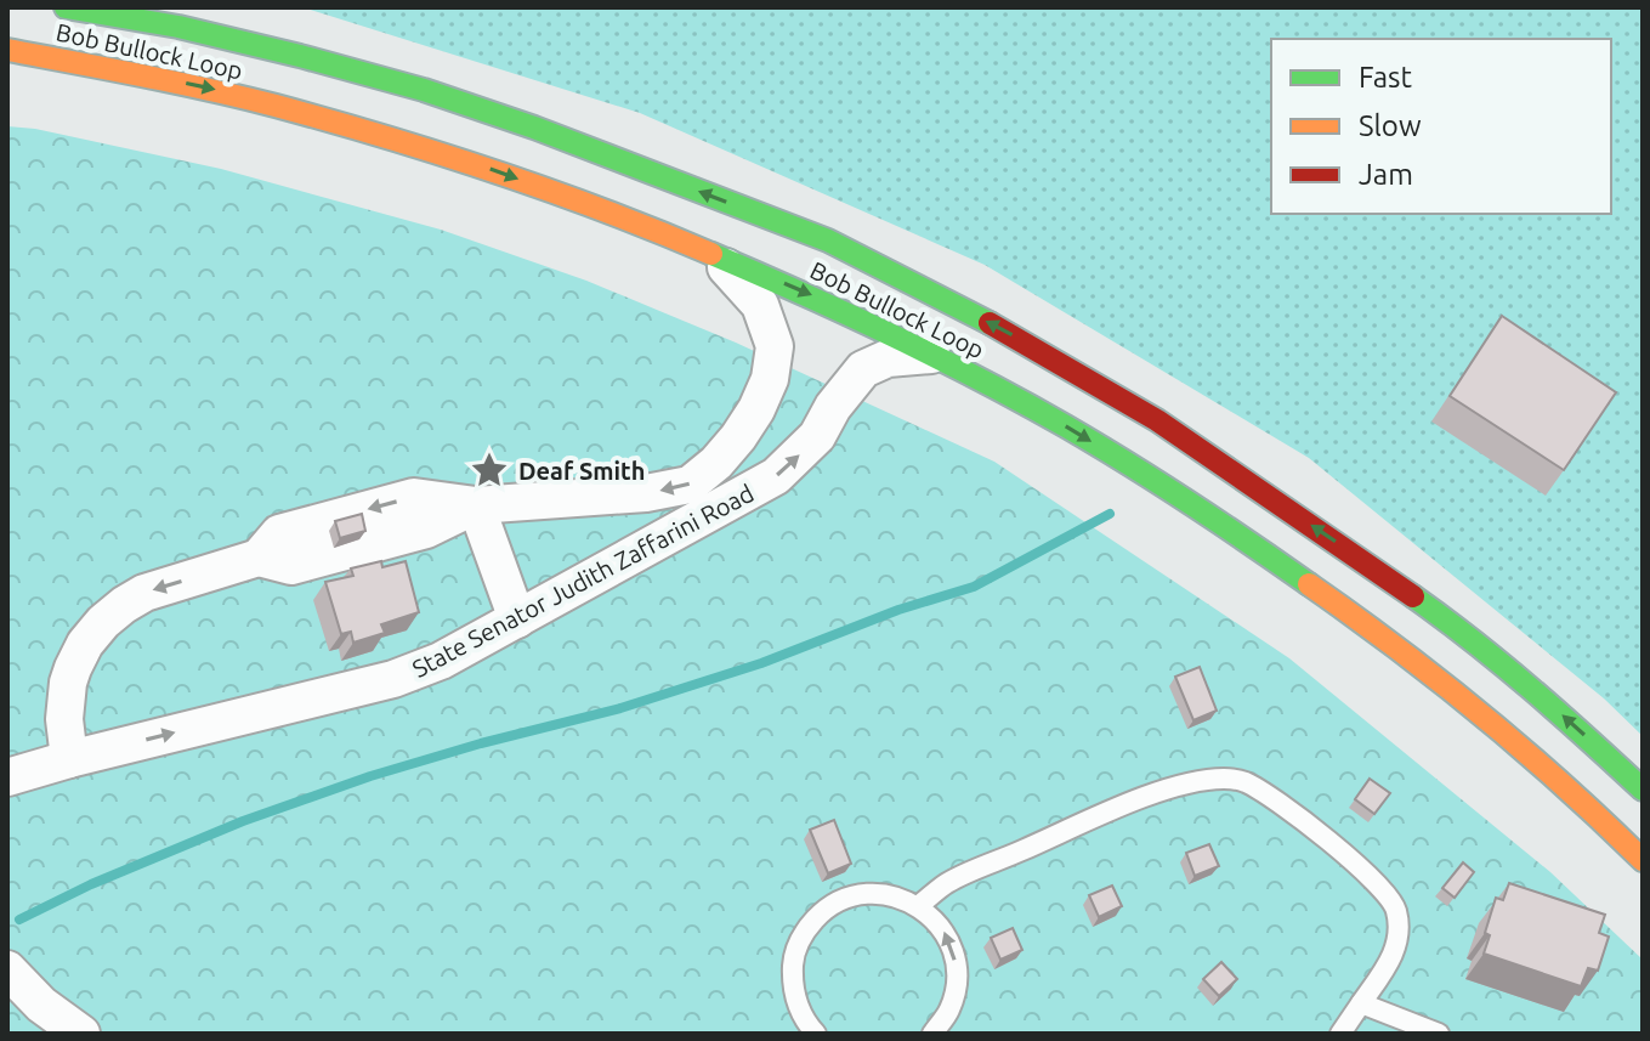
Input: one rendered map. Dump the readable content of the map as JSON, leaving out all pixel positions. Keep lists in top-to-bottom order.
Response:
{
  "streets": {
    "highway": ["Bob Bullock Loop"],
    "street": ["State Senator Judith Zaffarini Road"]
  },
  "crossings": [
    ["Bob Bullock Loop", "State Senator Judith Zaffarini Road"]
  ],
  "places": {
    "place": ["Deaf Smith"]
  },
  "legend": ["Fast", "Slow", "Jam"]
}
